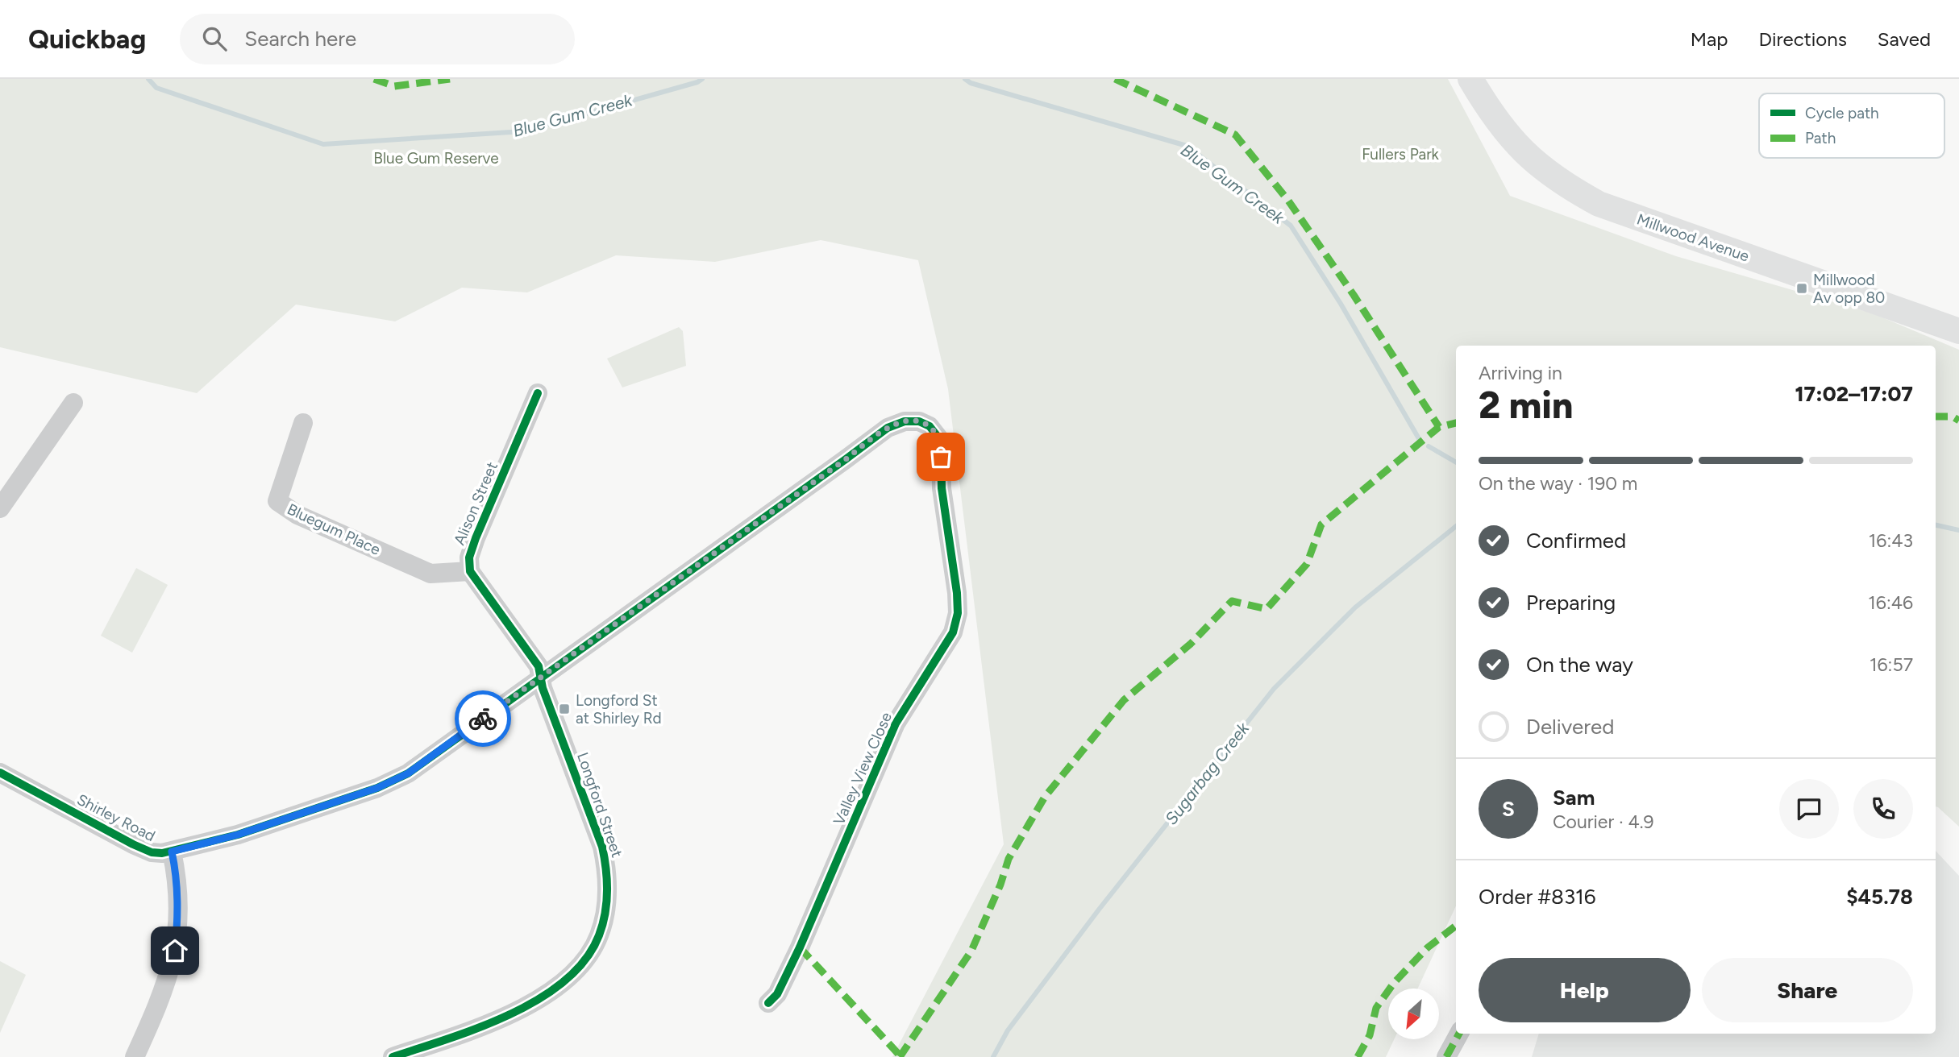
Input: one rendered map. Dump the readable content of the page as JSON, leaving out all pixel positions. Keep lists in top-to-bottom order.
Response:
{
  "streets": {
    "main road": ["Millwood Avenue"],
    "street": [
      "Alison Street",
      "Bluegum Place",
      "Valley View Close",
      "Longford Street",
      "Shirley Road"
    ]
  },
  "crossings": [
    ["Alison Street", "Bluegum Place"],
    ["Valley View Close", "Shirley Road"],
    ["Longford Street", "Shirley Road"]
  ],
  "water": ["Blue Gum Creek", "Sugarbag Creek"],
  "parks": ["Fullers Park", "Blue Gum Reserve"],
  "places": {
    "transit": ["Millwood Av opp 80", "Longford St at Shirley Rd"]
  },
  "legend": ["Cycle path", "Path"],
  "north": "bottom left",
  "page": {
    "header": "Quickbag",
    "search": "Search here",
    "nav": ["Map", "Directions", "Saved"],
    "heading": ["2 min", "Arriving in", "17:02–17:07"],
    "panel": [
      "Sam",
      "Courier · 4.9",
      "Order #8316",
      "$45.78"
    ],
    "bar": "On the way · 190 m",
    "list": [
      ["Confirmed", "16:43"],
      ["Preparing", "16:46"],
      ["On the way", "16:57"],
      "Delivered"
    ],
    "round": "S",
    "buttons": ["Help", "Share"]
  }
}
